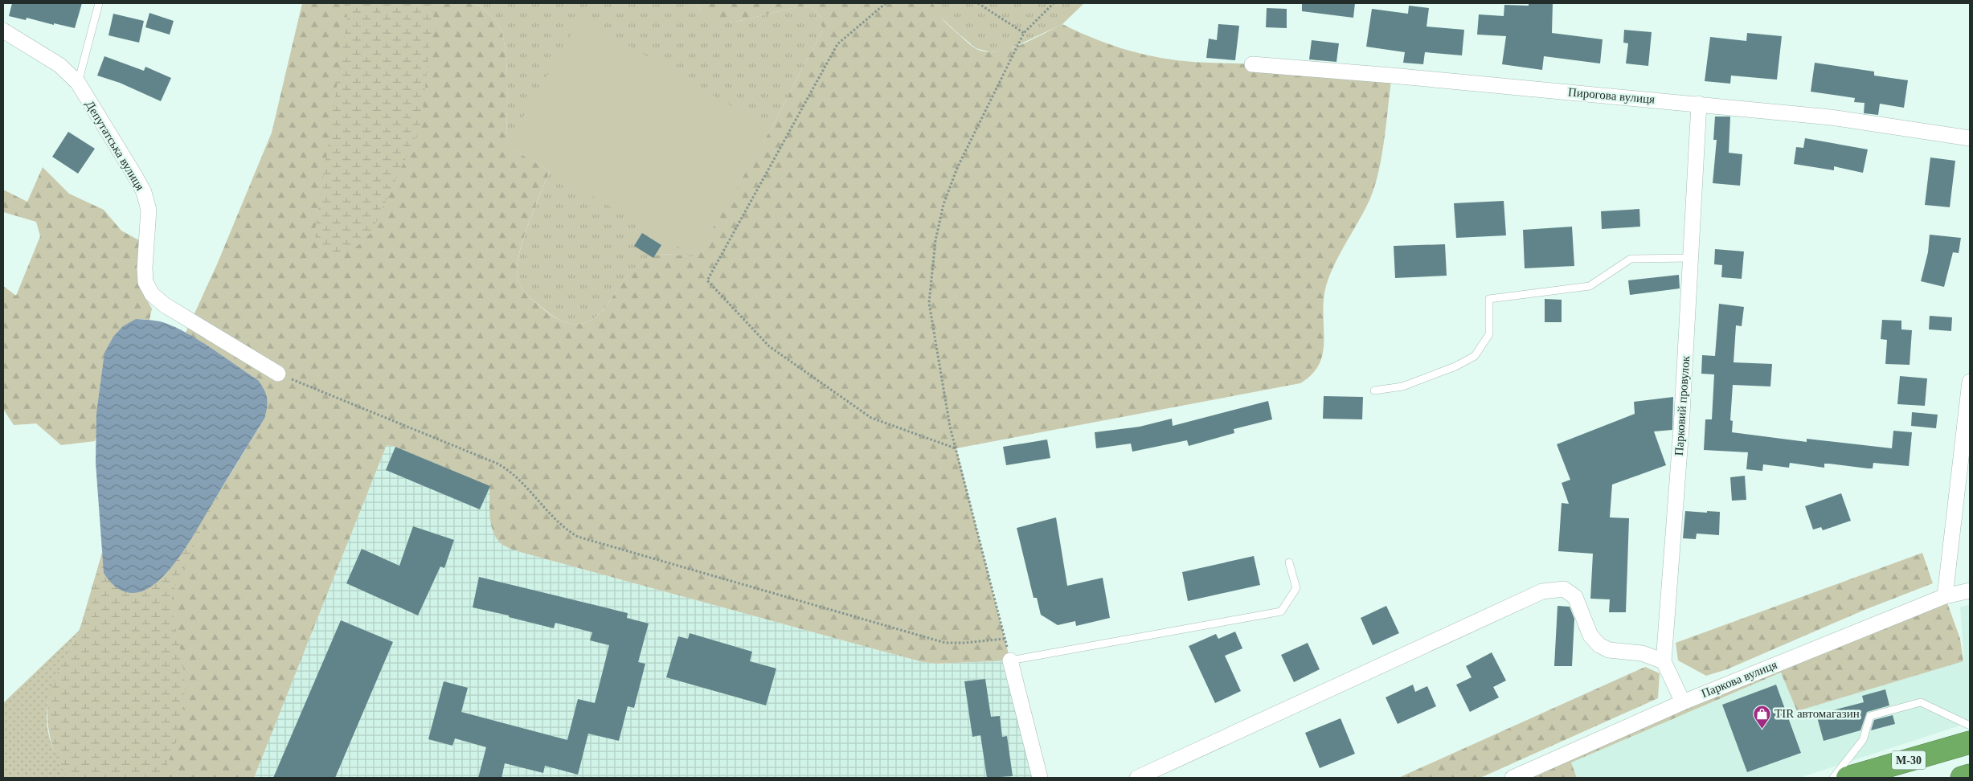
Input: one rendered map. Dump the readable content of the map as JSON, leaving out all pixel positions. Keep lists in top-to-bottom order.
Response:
{
  "streets": {
    "highway": ["М-30"],
    "street": [
      "Пирогова вулиця",
      "Депутатська вулиця",
      "Парковий провулок",
      "Паркова вулиця"
    ]
  },
  "crossings": [
    ["Пирогова вулиця", "Парковий провулок"],
    ["Парковий провулок", "Паркова вулиця"]
  ],
  "places": {
    "shop": ["TIR автомагазин"]
  }
}
